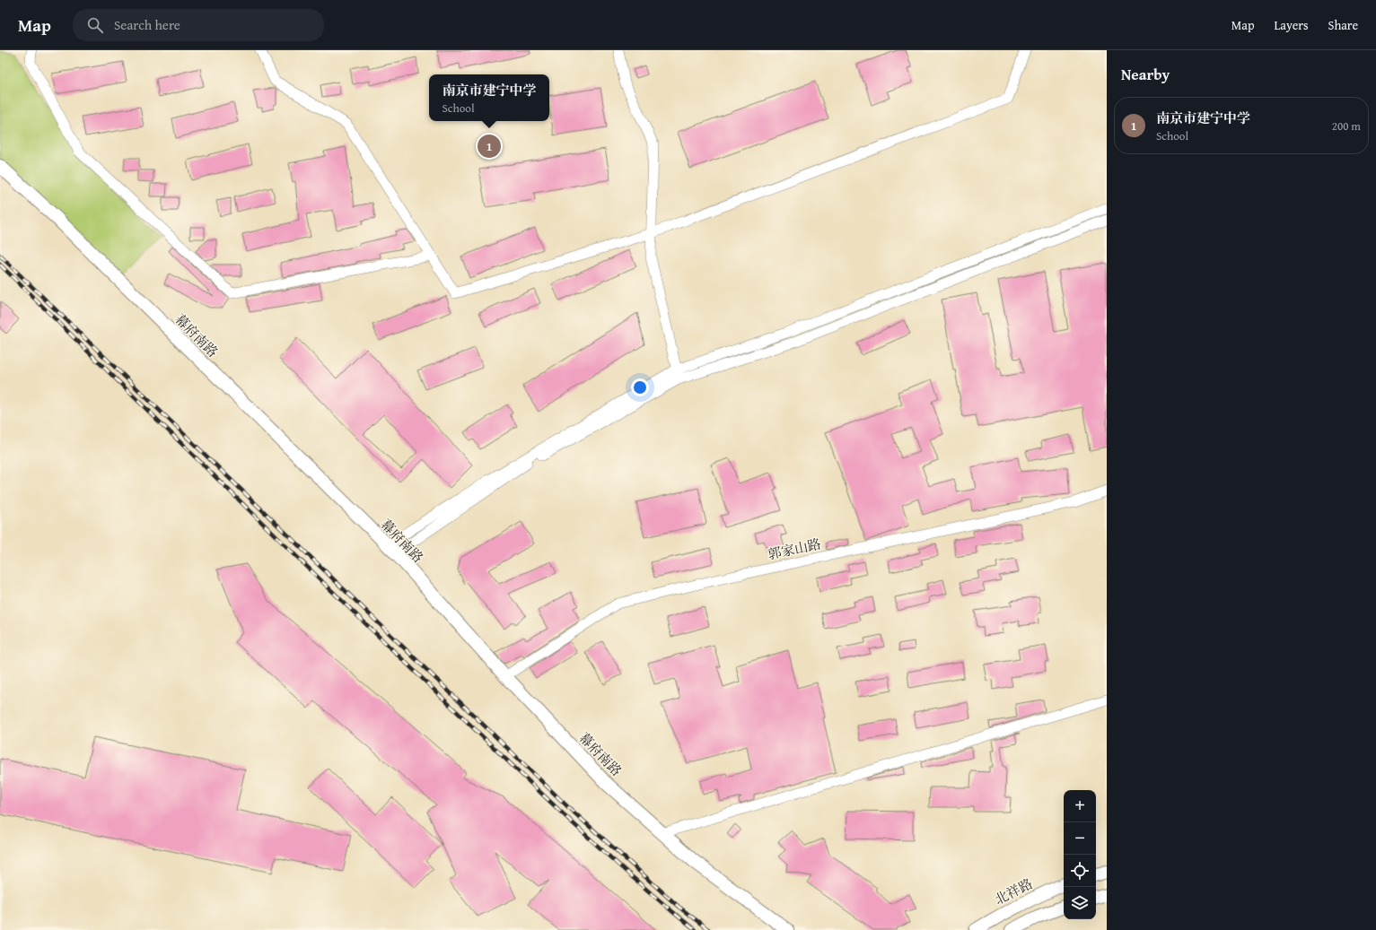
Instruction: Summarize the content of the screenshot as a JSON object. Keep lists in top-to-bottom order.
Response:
{
  "streets": {
    "street": ["幕府南路", "郭家山路", "北祥路"]
  },
  "crossings": [
    ["幕府南路", "郭家山路"]
  ],
  "page": {
    "header": "Map",
    "search": "Search here",
    "nav": ["Map", "Layers", "Share"],
    "heading": "Nearby",
    "popup": ["南京市建宁中学", "School"],
    "list": [
      {
        "mark": "1",
        "name": "南京市建宁中学",
        "note": "School",
        "value": "200 m"
      }
    ],
    "pins": "1",
    "map_buttons": ["+", "−"]
  }
}
